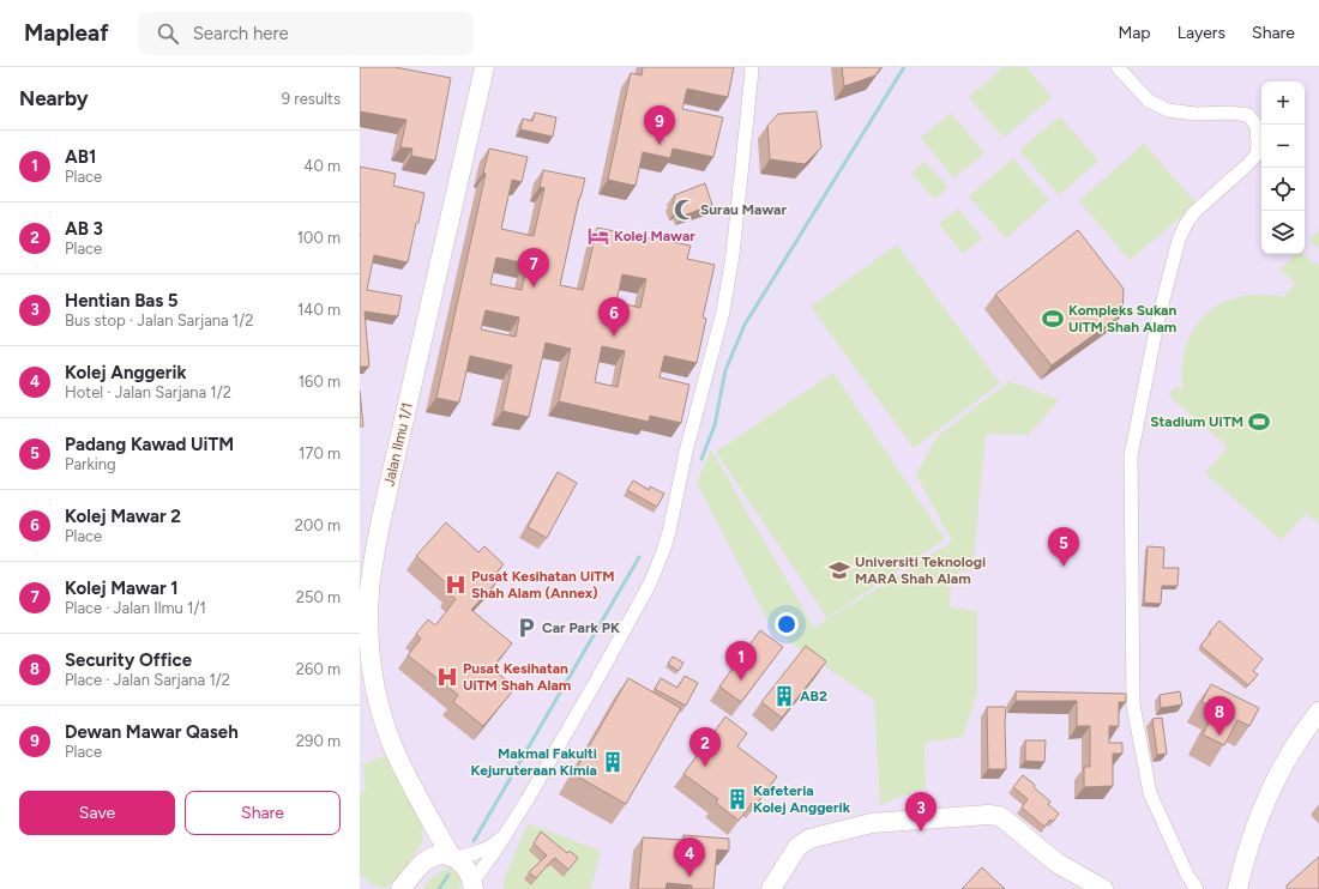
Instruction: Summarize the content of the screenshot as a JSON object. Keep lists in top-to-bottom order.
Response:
{
  "streets": {
    "street": ["Jalan Ilmu 1/1"]
  },
  "places": {
    "mosque": ["Surau Mawar"],
    "hotel": ["Kolej Mawar"],
    "sports": ["Kompleks Sukan UiTM Shah Alam", "Stadium UiTM"],
    "school or university": ["Universiti Teknologi MARA Shah Alam"],
    "hospital": ["Pusat Kesihatan UiTM Shah Alam (Annex)", "Pusat Kesihatan UiTM Shah Alam"],
    "parking": ["Car Park PK"],
    "building": ["AB2", "Makmal Fakulti Kejuruteraan Kimia", "Kafeteria Kolej Anggerik"]
  },
  "page": {
    "header": "Mapleaf",
    "search": "Search here",
    "nav": ["Map", "Layers", "Share"],
    "heading": ["Nearby", "9 results"],
    "map_buttons": ["+", "−"],
    "pins": [
      "9",
      "7",
      "6",
      "5",
      "1",
      "8",
      "2",
      "3",
      "4"
    ],
    "list": [
      {
        "mark": "1",
        "name": "AB1",
        "note": "Place",
        "value": "40 m"
      },
      {
        "mark": "2",
        "name": "AB 3",
        "note": "Place",
        "value": "100 m"
      },
      {
        "mark": "3",
        "name": "Hentian Bas 5",
        "note": "Bus stop · Jalan Sarjana 1/2",
        "value": "140 m"
      },
      {
        "mark": "4",
        "name": "Kolej Anggerik",
        "note": "Hotel · Jalan Sarjana 1/2",
        "value": "160 m"
      },
      {
        "mark": "5",
        "name": "Padang Kawad UiTM",
        "note": "Parking",
        "value": "170 m"
      },
      {
        "mark": "6",
        "name": "Kolej Mawar 2",
        "note": "Place",
        "value": "200 m"
      },
      {
        "mark": "7",
        "name": "Kolej Mawar 1",
        "note": "Place · Jalan Ilmu 1/1",
        "value": "250 m"
      },
      {
        "mark": "8",
        "name": "Security Office",
        "note": "Place · Jalan Sarjana 1/2",
        "value": "260 m"
      },
      {
        "mark": "9",
        "name": "Dewan Mawar Qaseh",
        "note": "Place",
        "value": "290 m"
      }
    ],
    "buttons": ["Save", "Share"]
  }
}
